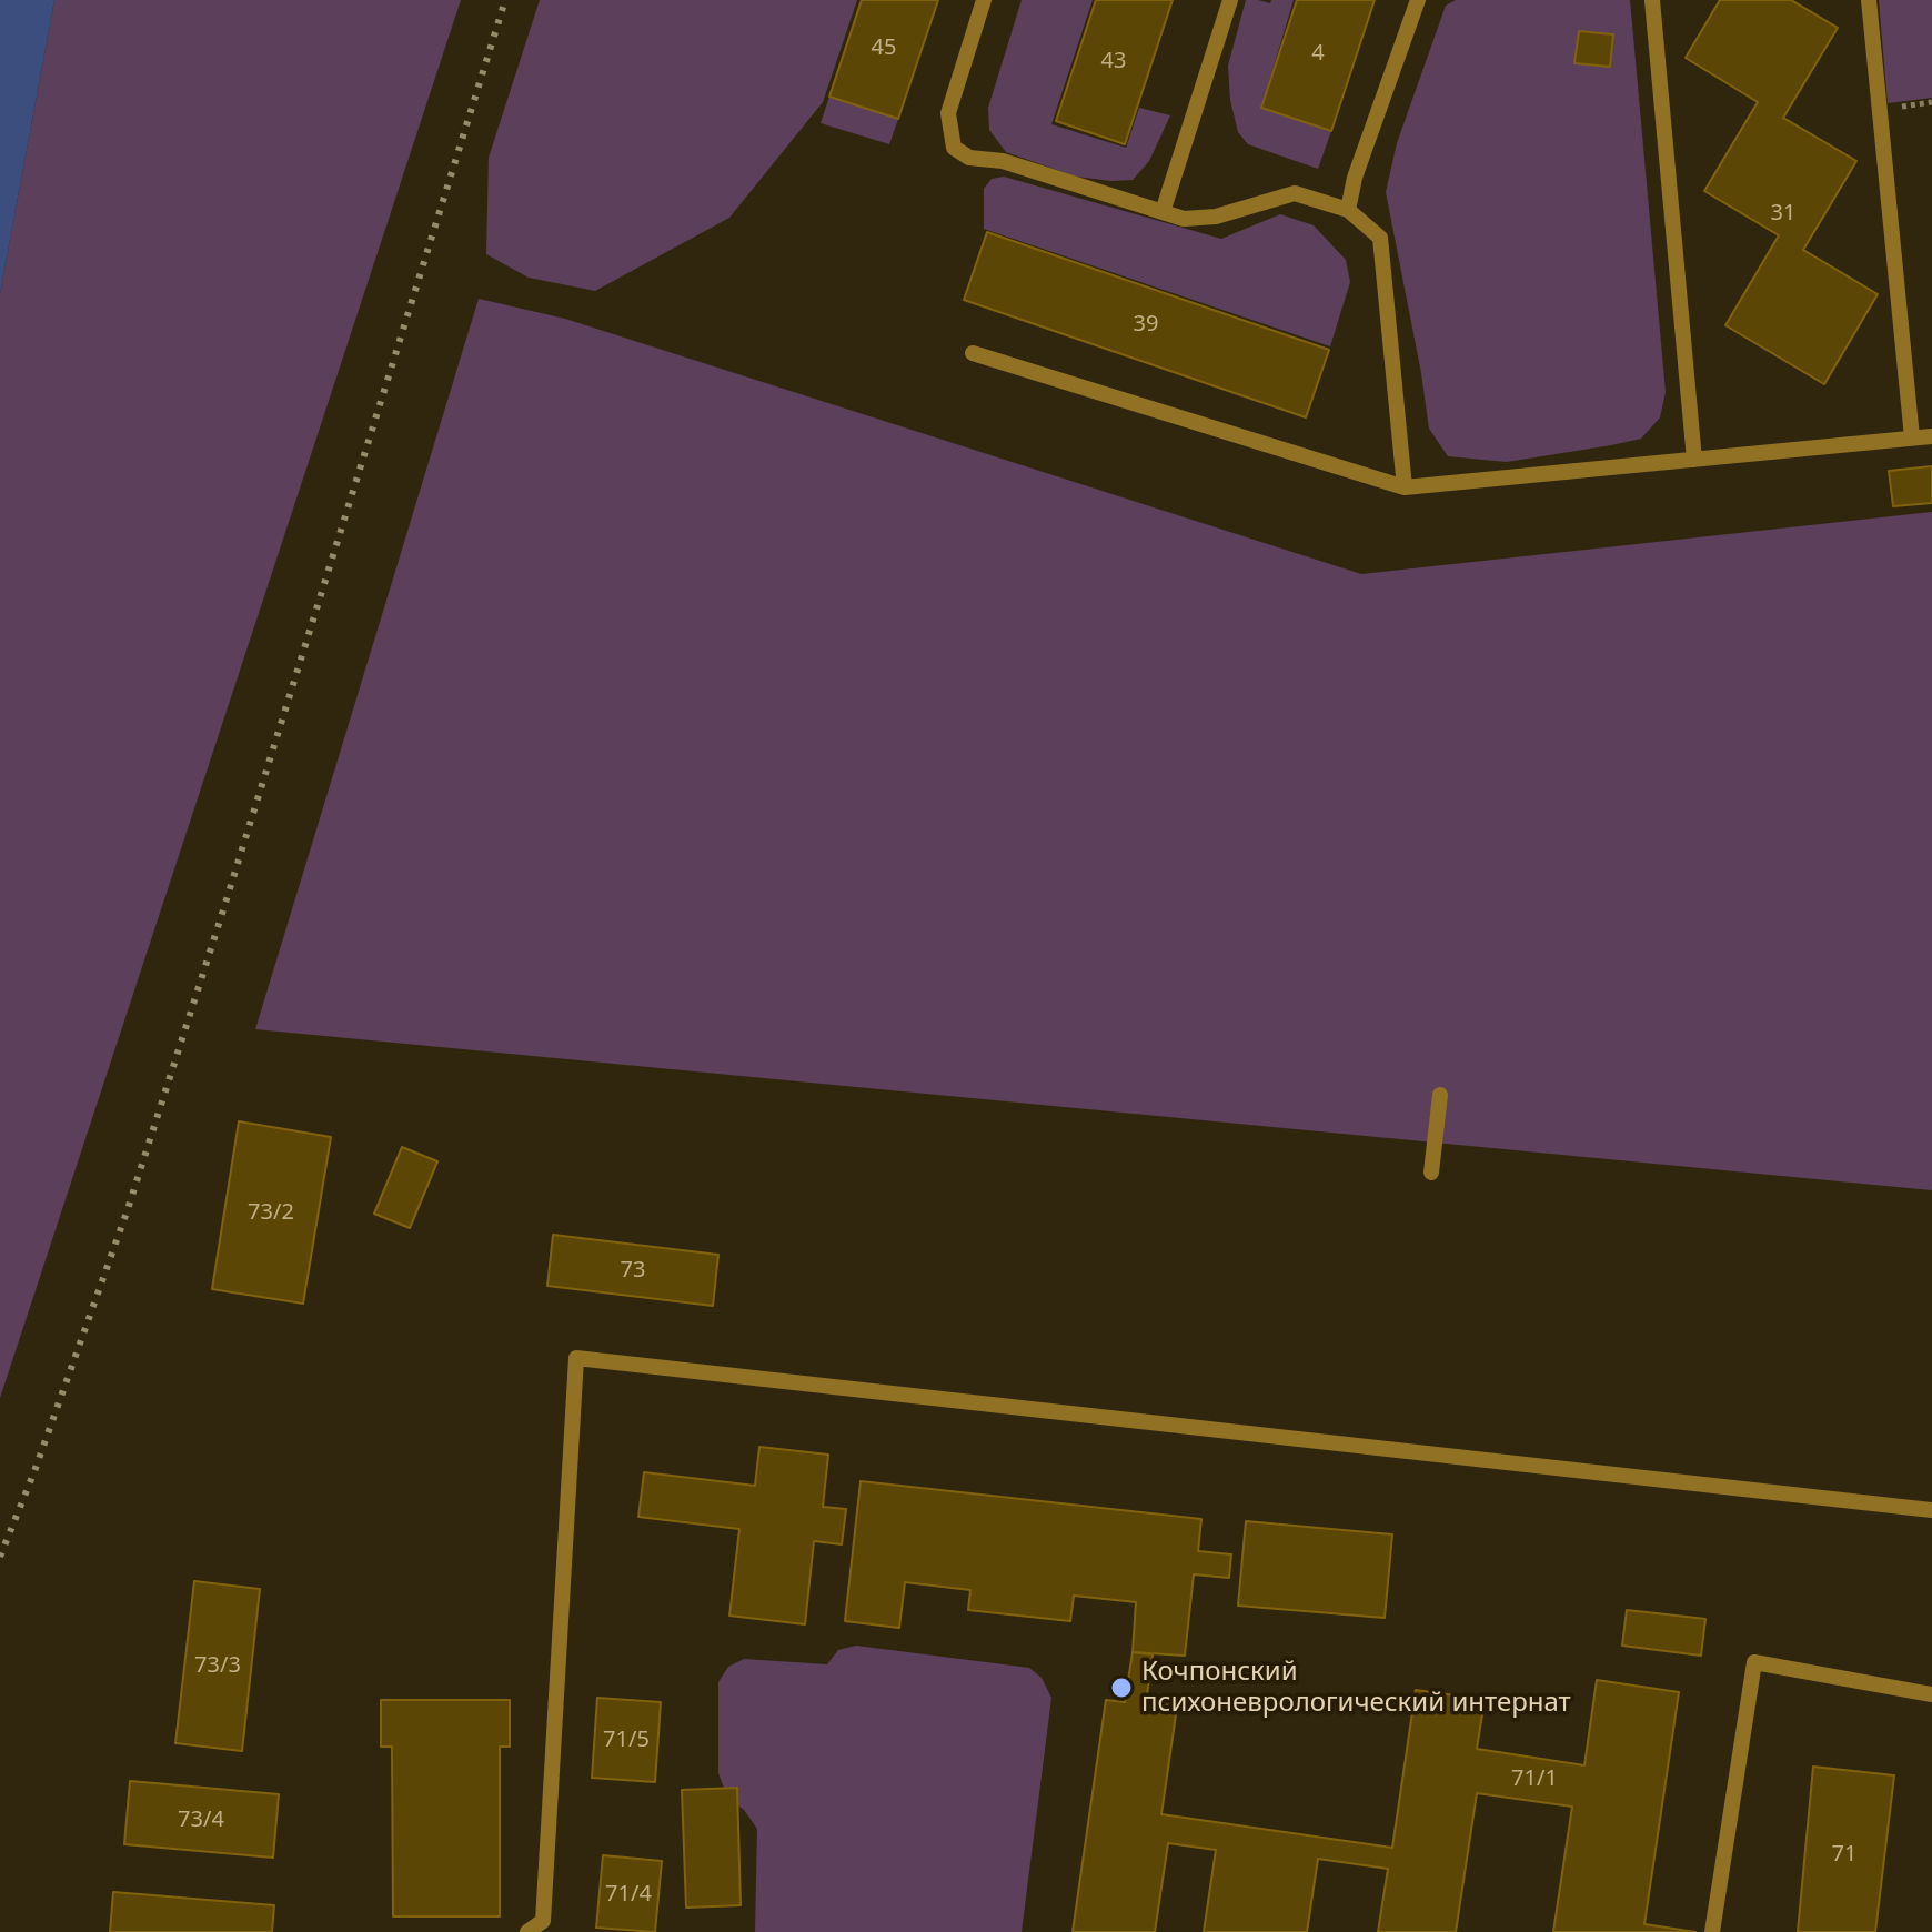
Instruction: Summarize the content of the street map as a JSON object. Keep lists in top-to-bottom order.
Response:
{
  "places": ["Кочпонский психоневрологический интернат"],
  "house_numbers": [
    "45",
    "4",
    "43",
    "31",
    "39",
    "73/2",
    "73",
    "73/3",
    "71/5",
    "71/1",
    "73/4",
    "71",
    "71/4"
  ]
}
